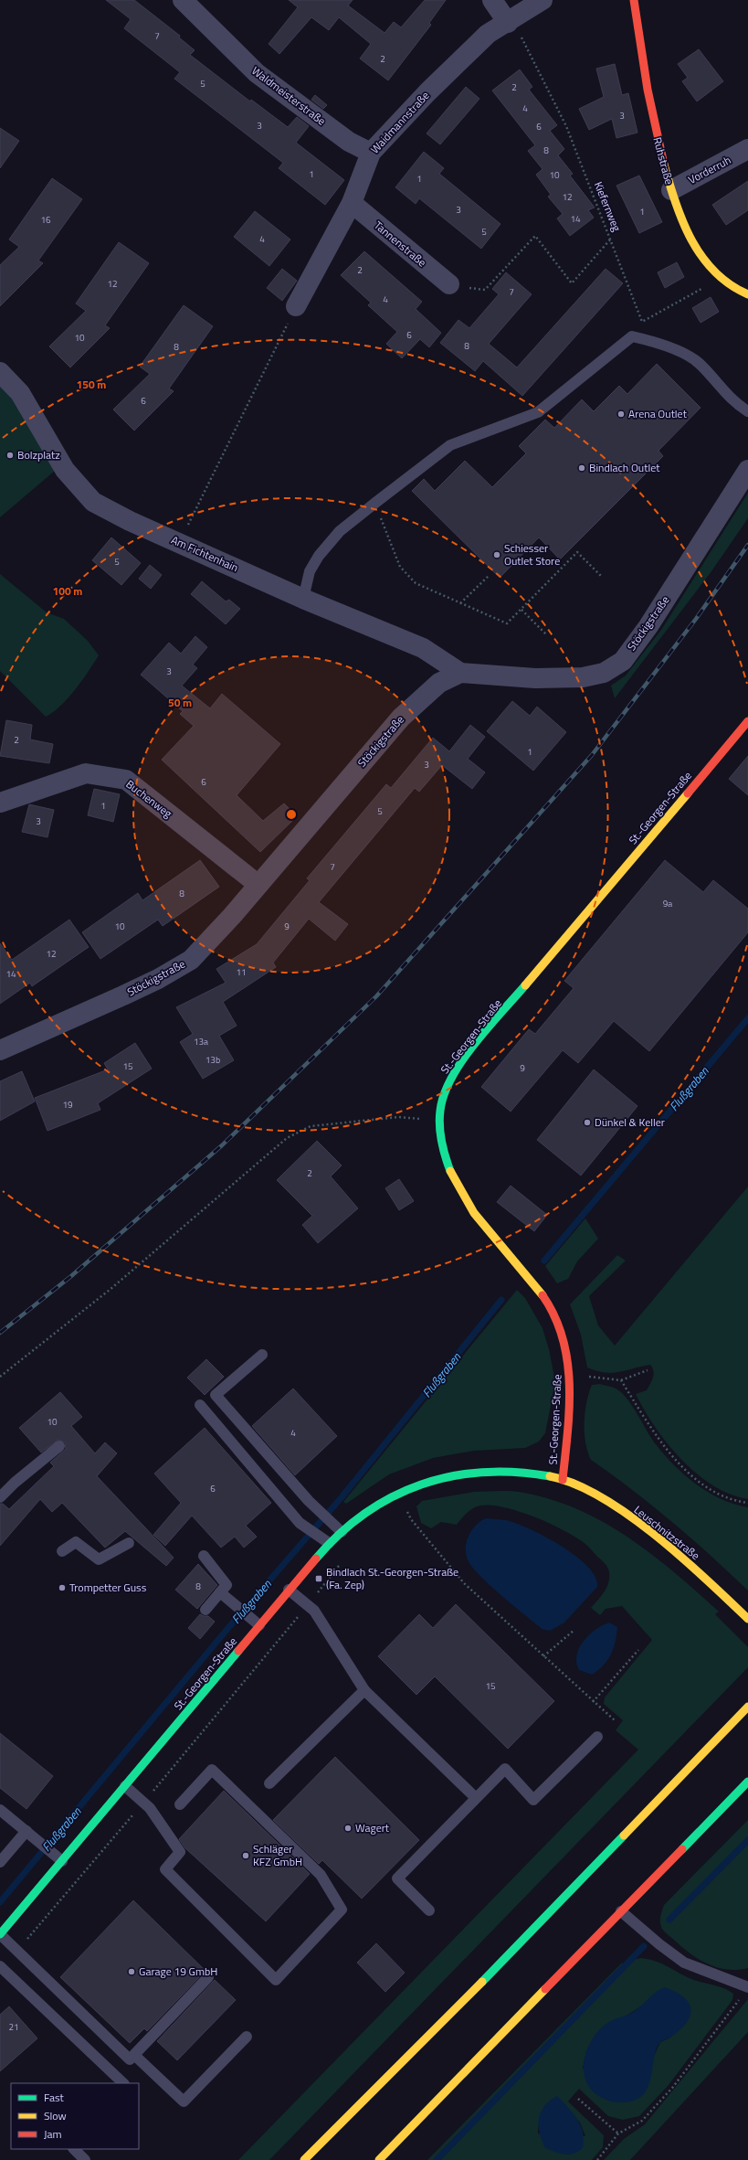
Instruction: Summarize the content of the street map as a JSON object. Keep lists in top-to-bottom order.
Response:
{
  "streets": {
    "main road": ["Ruhstraße", "St.-Georgen-Straße", "Leuschnitzstraße"],
    "street": [
      "Waldmeisterstraße",
      "Waidmannstraße",
      "Vorderruh",
      "Tannenstraße",
      "Am Fichtenhain",
      "Stöckigstraße",
      "Buchenweg"
    ],
    "path": ["Kiefernweg"]
  },
  "crossings": [
    ["Waldmeisterstraße", "Waidmannstraße"],
    ["Waidmannstraße", "Kiefernweg"],
    ["Waidmannstraße", "Tannenstraße"],
    ["Ruhstraße", "Vorderruh"],
    ["Ruhstraße", "Kiefernweg"],
    ["Am Fichtenhain", "Stöckigstraße"],
    ["Stöckigstraße", "Buchenweg"],
    ["St.-Georgen-Straße", "Leuschnitzstraße"]
  ],
  "water": ["Flußgraben"],
  "places": {
    "other": [
      "Arena Outlet",
      "Bolzplatz",
      "Bindlach Outlet",
      "Schiesser Outlet Store",
      "Dünkel & Keller",
      "Trompetter Guss",
      "Wagert",
      "Schläger KFZ GmbH",
      "Garage 19 GmbH"
    ],
    "transit": ["Bindlach St.-Georgen-Straße (Fa. Zep)"]
  },
  "house_numbers": [
    "7",
    "2",
    "5",
    "2",
    "4",
    "3",
    "3",
    "6",
    "8",
    "1",
    "10",
    "1",
    "12",
    "3",
    "1",
    "14",
    "16",
    "5",
    "4",
    "2",
    "12",
    "7",
    "4",
    "6",
    "10",
    "8",
    "8",
    "6",
    "5",
    "3",
    "2",
    "1",
    "3",
    "6",
    "1",
    "5",
    "3",
    "7",
    "8",
    "9a",
    "10",
    "9",
    "12",
    "11",
    "14",
    "13a",
    "13b",
    "15",
    "9",
    "19",
    "2",
    "10",
    "4",
    "6",
    "8",
    "15",
    "21"
  ],
  "legend": ["Fast", "Slow", "Jam"],
  "rings": ["150 m", "100 m", "50 m"]
}
